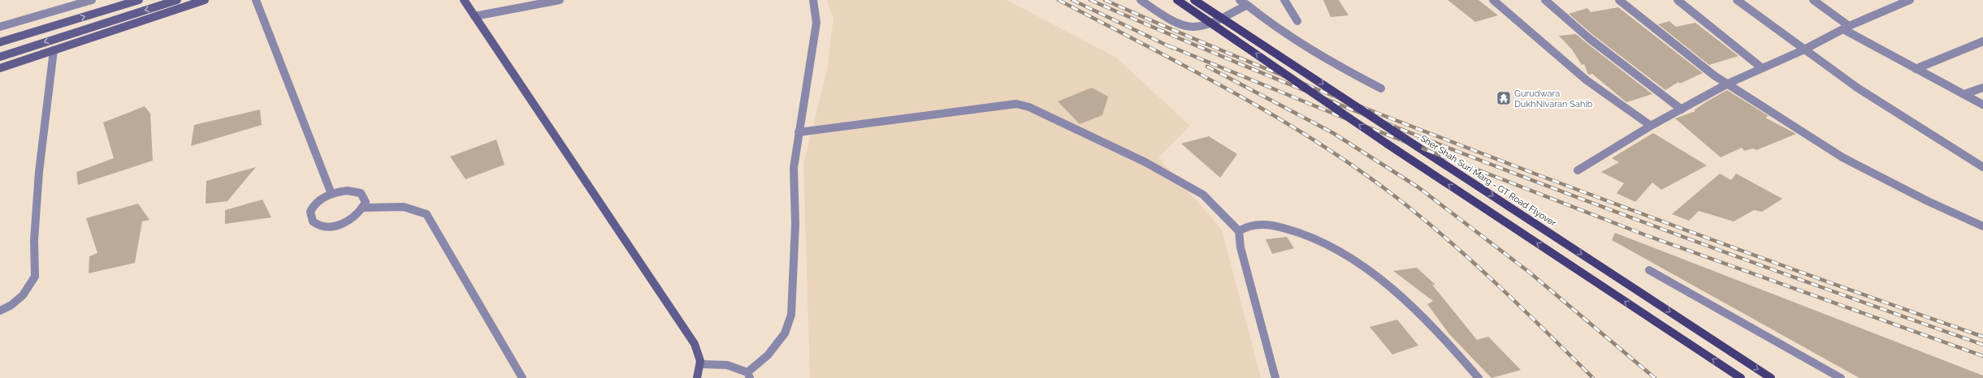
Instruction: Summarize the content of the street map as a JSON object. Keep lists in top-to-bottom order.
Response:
{
  "streets": {
    "main road": ["Sher Shah Suri Marg - GT Road Flyover"]
  },
  "places": {
    "temple": ["Gurudwara DukhNivaran Sahib"]
  }
}
